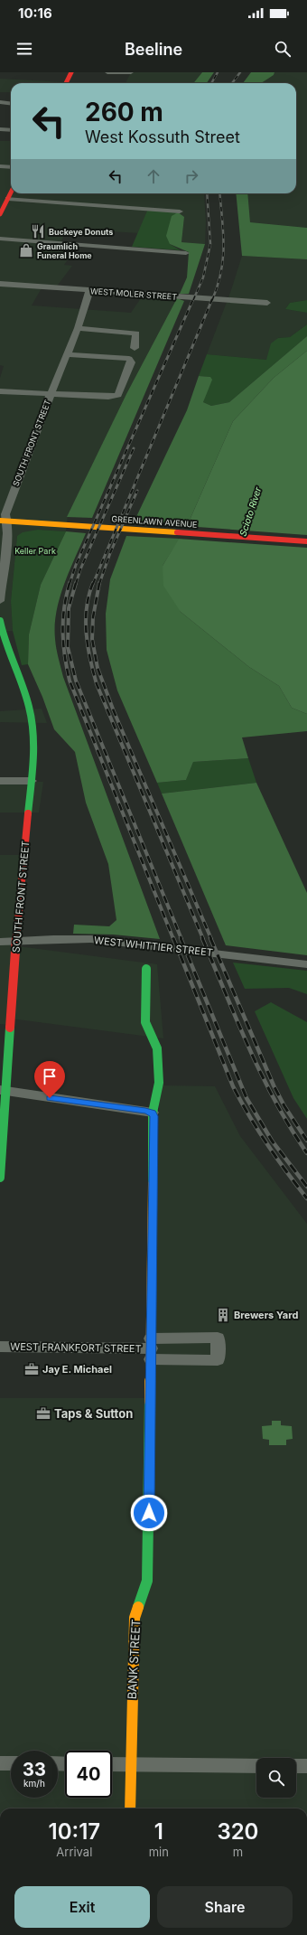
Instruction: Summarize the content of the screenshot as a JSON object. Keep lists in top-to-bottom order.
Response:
{
  "streets": {
    "street": [
      "WEST MOLER STREET",
      "SOUTH FRONT STREET",
      "GREENLAWN AVENUE",
      "WEST WHITTIER STREET",
      "WEST FRANKFORT STREET",
      "BANK STREET"
    ]
  },
  "crossings": [
    ["WEST MOLER STREET", "SOUTH FRONT STREET"],
    ["SOUTH FRONT STREET", "GREENLAWN AVENUE"],
    ["SOUTH FRONT STREET", "WEST WHITTIER STREET"],
    ["WEST FRANKFORT STREET", "BANK STREET"]
  ],
  "water": ["Scioto River"],
  "parks": ["Keller Park"],
  "places": {
    "restaurant": ["Buckeye Donuts"],
    "shop": ["Graumlich Funeral Home"],
    "building": ["Brewers Yard"],
    "office": ["Jay E. Michael", "Taps & Sutton"]
  },
  "page": {
    "status": "10:16",
    "header": "Beeline",
    "turn": ["260 m", "West Kossuth Street"],
    "speed": "33 km/h",
    "limit": "40",
    "eta": [
      "10:17",
      "Arrival",
      "1",
      "min",
      "320",
      "m"
    ],
    "buttons": ["Exit", "Share"]
  }
}
